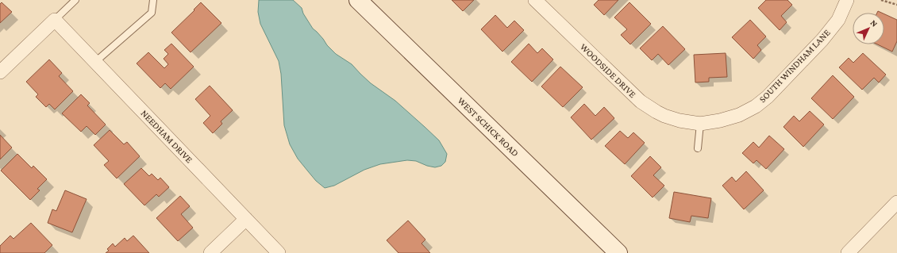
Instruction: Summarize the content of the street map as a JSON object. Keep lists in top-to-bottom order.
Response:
{
  "streets": {
    "street": [
      "SOUTH WINDHAM LANE",
      "WOODSIDE DRIVE",
      "WEST SCHICK ROAD",
      "NEEDHAM DRIVE"
    ]
  },
  "crossings": [
    ["SOUTH WINDHAM LANE", "WOODSIDE DRIVE"]
  ],
  "north": "top right"
}
